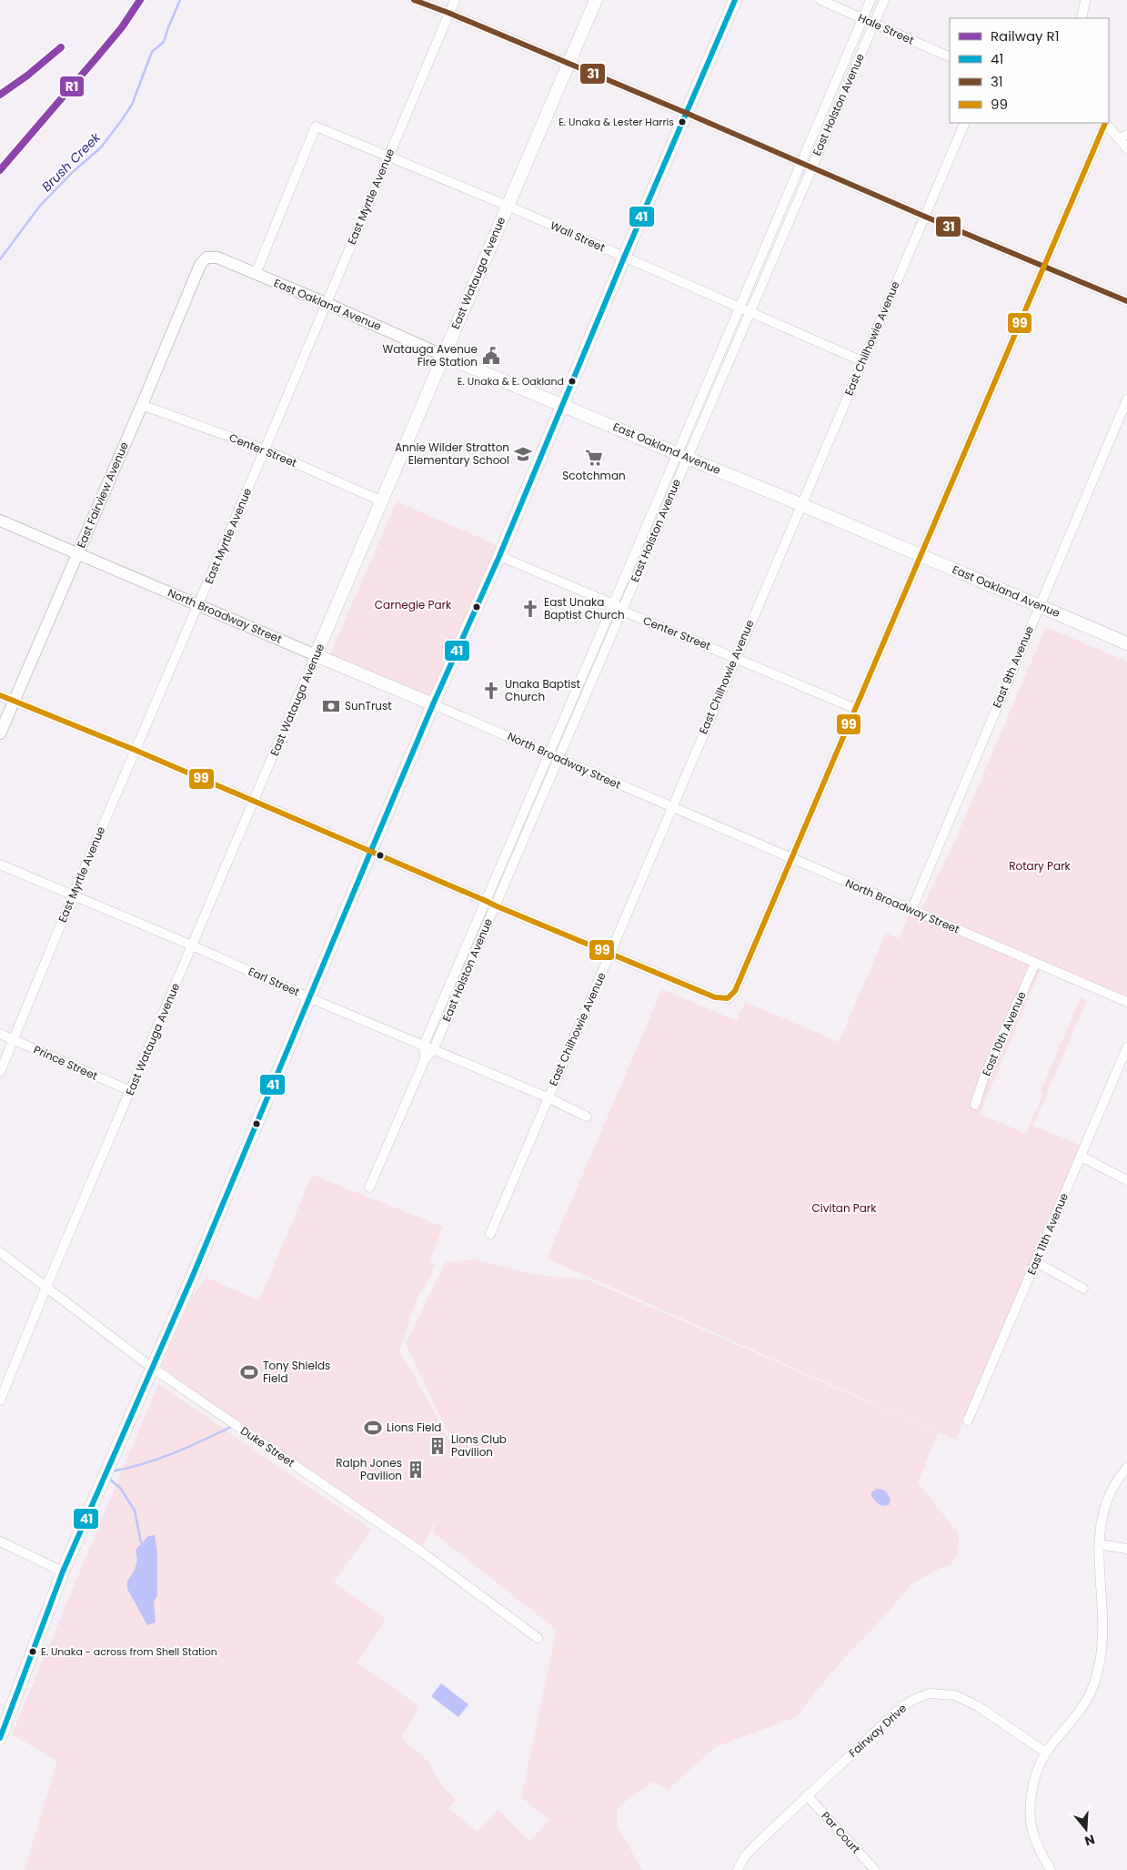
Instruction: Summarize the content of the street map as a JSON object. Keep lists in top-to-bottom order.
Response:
{
  "streets": {
    "main road": ["East Watauga Avenue", "East Oakland Avenue", "North Broadway Street"],
    "street": [
      "Hale Street",
      "East Holston Avenue",
      "East Myrtle Avenue",
      "Wall Street",
      "East Chilhowie Avenue",
      "Center Street",
      "East Fairview Avenue",
      "East 9th Avenue",
      "Earl Street",
      "East 10th Avenue",
      "Prince Street",
      "East 11th Avenue",
      "Duke Street",
      "Fairway Drive",
      "Par Court"
    ]
  },
  "crossings": [
    ["Hale Street", "East Holston Avenue"],
    ["East Holston Avenue", "Wall Street"],
    ["East Holston Avenue", "East Oakland Avenue"],
    ["East Holston Avenue", "Center Street"],
    ["East Holston Avenue", "North Broadway Street"],
    ["East Holston Avenue", "Earl Street"],
    ["East Myrtle Avenue", "Wall Street"],
    ["East Myrtle Avenue", "East Oakland Avenue"],
    ["East Myrtle Avenue", "Center Street"],
    ["East Myrtle Avenue", "North Broadway Street"],
    ["East Myrtle Avenue", "Earl Street"],
    ["East Myrtle Avenue", "Prince Street"],
    ["Wall Street", "East Watauga Avenue"],
    ["Wall Street", "East Oakland Avenue"],
    ["Wall Street", "East Chilhowie Avenue"],
    ["East Watauga Avenue", "East Oakland Avenue"],
    ["East Watauga Avenue", "Center Street"],
    ["East Watauga Avenue", "North Broadway Street"],
    ["East Watauga Avenue", "Earl Street"],
    ["East Watauga Avenue", "Prince Street"],
    ["East Watauga Avenue", "Duke Street"],
    ["East Oakland Avenue", "East Chilhowie Avenue"],
    ["East Oakland Avenue", "East Fairview Avenue"],
    ["East Oakland Avenue", "East 9th Avenue"],
    ["East Chilhowie Avenue", "Center Street"],
    ["East Chilhowie Avenue", "North Broadway Street"],
    ["East Chilhowie Avenue", "Earl Street"],
    ["Center Street", "East Fairview Avenue"],
    ["East Fairview Avenue", "North Broadway Street"],
    ["North Broadway Street", "East 9th Avenue"],
    ["North Broadway Street", "East 10th Avenue"],
    ["Fairway Drive", "Par Court"]
  ],
  "water": ["Brush Creek"],
  "parks": ["Carnegie Park", "Rotary Park", "Civitan Park"],
  "places": {
    "other": ["E. Unaka & Lester Harris", "E. Unaka & E. Oakland", "E. Unaka - across from Shell Station"],
    "public building": ["Watauga Avenue Fire Station"],
    "school or university": ["Annie Wilder Stratton Elementary School"],
    "supermarket": ["Scotchman"],
    "church": ["East Unaka Baptist Church", "Unaka Baptist Church"],
    "bank": ["SunTrust"],
    "sports": ["Tony Shields Field", "Lions Field"],
    "building": ["Lions Club Pavilion", "Ralph Jones Pavilion"]
  },
  "lines": [
    "rail line R1",
    "transit line 41",
    "transit line 31",
    "transit line 99"
  ],
  "legend": [
    "Railway R1",
    "41",
    "31",
    "99"
  ],
  "north": "bottom"
}
